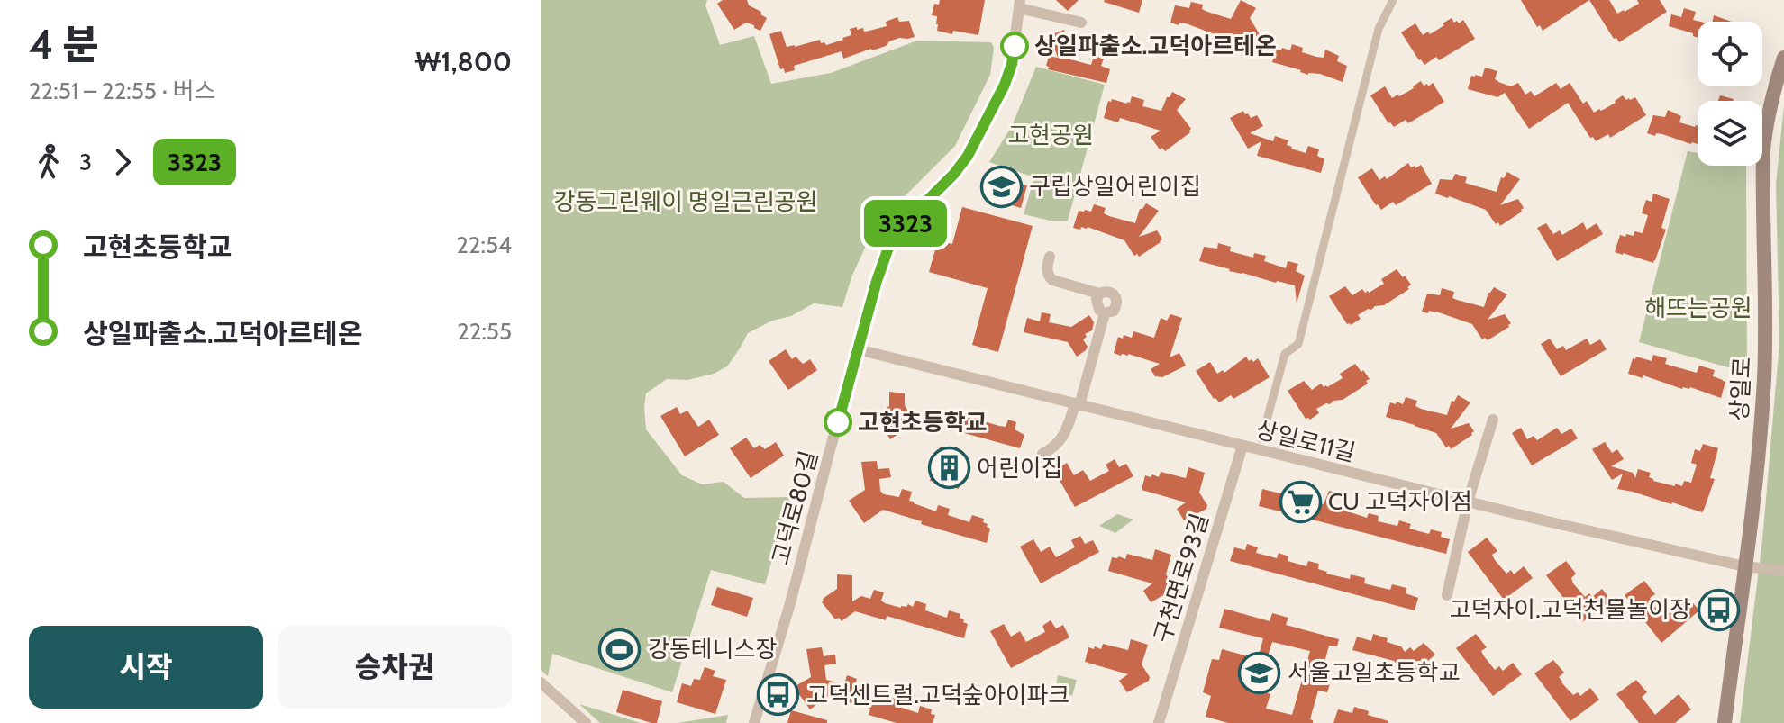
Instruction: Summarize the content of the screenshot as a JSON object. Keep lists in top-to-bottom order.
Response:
{
  "streets": {
    "main road": ["상일로"],
    "street": ["상일로11길", "고덕로80길", "구천면로93길"]
  },
  "crossings": [
    ["상일로", "상일로11길"],
    ["상일로11길", "고덕로80길"],
    ["상일로11길", "구천면로93길"]
  ],
  "parks": ["고현공원", "강동그린웨이 명일근린공원", "해뜨는공원"],
  "places": {
    "other": ["상일파출소.고덕아르테온", "고현초등학교"],
    "school or university": ["구립상일어린이집", "서울고일초등학교"],
    "building": ["어린이집"],
    "supermarket": ["CU 고덕자이점"],
    "bus stop": ["고덕자이.고덕천물놀이장", "고덕센트럴.고덕숲아이파크"],
    "sports": ["강동테니스장"]
  },
  "lines": ["bus line 3323"],
  "page": {
    "heading": ["4 분", "22:51 – 22:55 · 버스", "₩1,800"],
    "on_map": "3323",
    "legs": ["3", "3323"],
    "list": [
      {
        "name": "고현초등학교",
        "value": "22:54"
      },
      {
        "name": "상일파출소.고덕아르테온",
        "value": "22:55"
      }
    ],
    "buttons": ["시작", "승차권"]
  }
}
